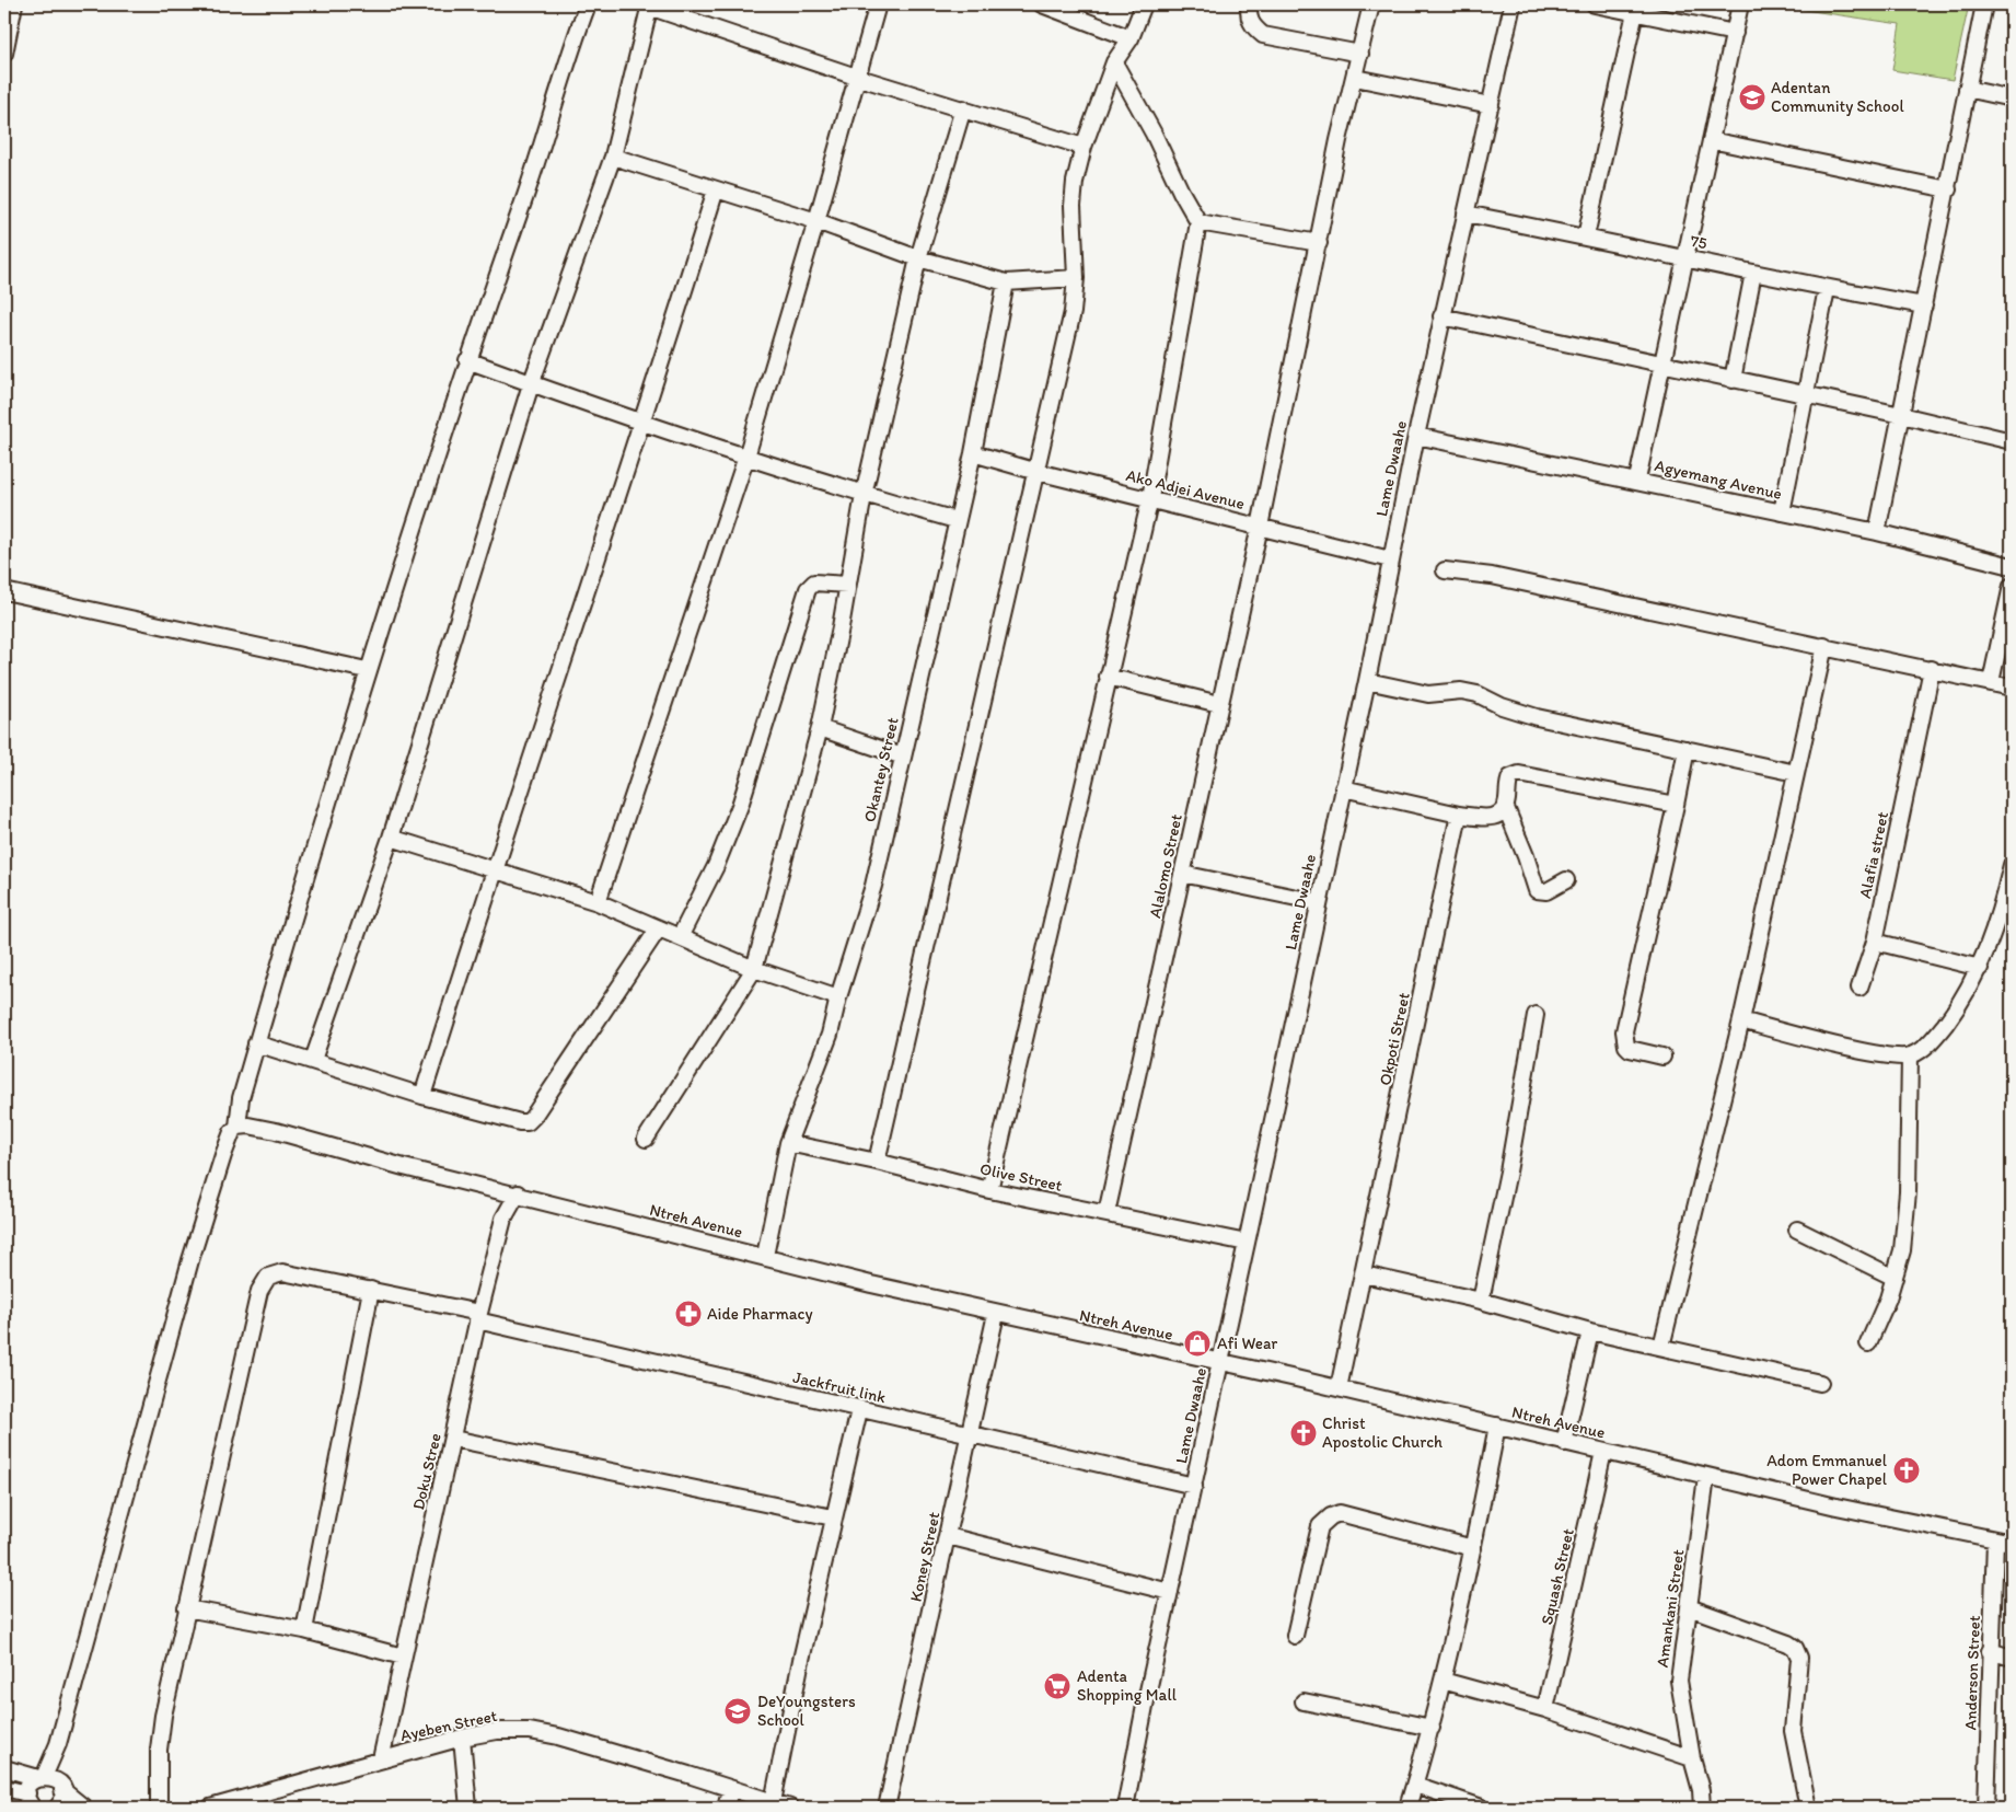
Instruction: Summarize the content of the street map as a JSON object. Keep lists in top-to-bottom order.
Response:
{
  "streets": {
    "street": [
      "75",
      "Lame Dwaahe",
      "Agyemang Avenue",
      "Ako Adjei Avenue",
      "Okantey Street",
      "Alafia street",
      "Alalomo Street",
      "Okpoti Street",
      "Olive Street",
      "Ntreh Avenue",
      "Jackfruit link",
      "Doku Stree",
      "Koney Street",
      "Squash Street",
      "Amankani Street",
      "Anderson Street",
      "Ayeben Street"
    ]
  },
  "crossings": [
    ["75", "Lame Dwaahe"],
    ["Lame Dwaahe", "Agyemang Avenue"],
    ["Lame Dwaahe", "Ako Adjei Avenue"],
    ["Lame Dwaahe", "Olive Street"],
    ["Lame Dwaahe", "Ntreh Avenue"],
    ["Lame Dwaahe", "Jackfruit link"],
    ["Ako Adjei Avenue", "Okantey Street"],
    ["Ako Adjei Avenue", "Alalomo Street"],
    ["Okantey Street", "Olive Street"],
    ["Okantey Street", "Ntreh Avenue"],
    ["Alalomo Street", "Olive Street"],
    ["Okpoti Street", "Ntreh Avenue"],
    ["Ntreh Avenue", "Doku Stree"],
    ["Ntreh Avenue", "Koney Street"],
    ["Ntreh Avenue", "Squash Street"],
    ["Ntreh Avenue", "Amankani Street"],
    ["Ntreh Avenue", "Anderson Street"],
    ["Jackfruit link", "Doku Stree"],
    ["Jackfruit link", "Koney Street"],
    ["Doku Stree", "Ayeben Street"]
  ],
  "places": {
    "school or university": ["Adentan Community School", "DeYoungsters School"],
    "pharmacy": ["Aide Pharmacy"],
    "shop": ["Afi Wear"],
    "church": ["Christ Apostolic Church", "Adom Emmanuel Power Chapel"],
    "supermarket": ["Adenta Shopping Mall"]
  }
}
